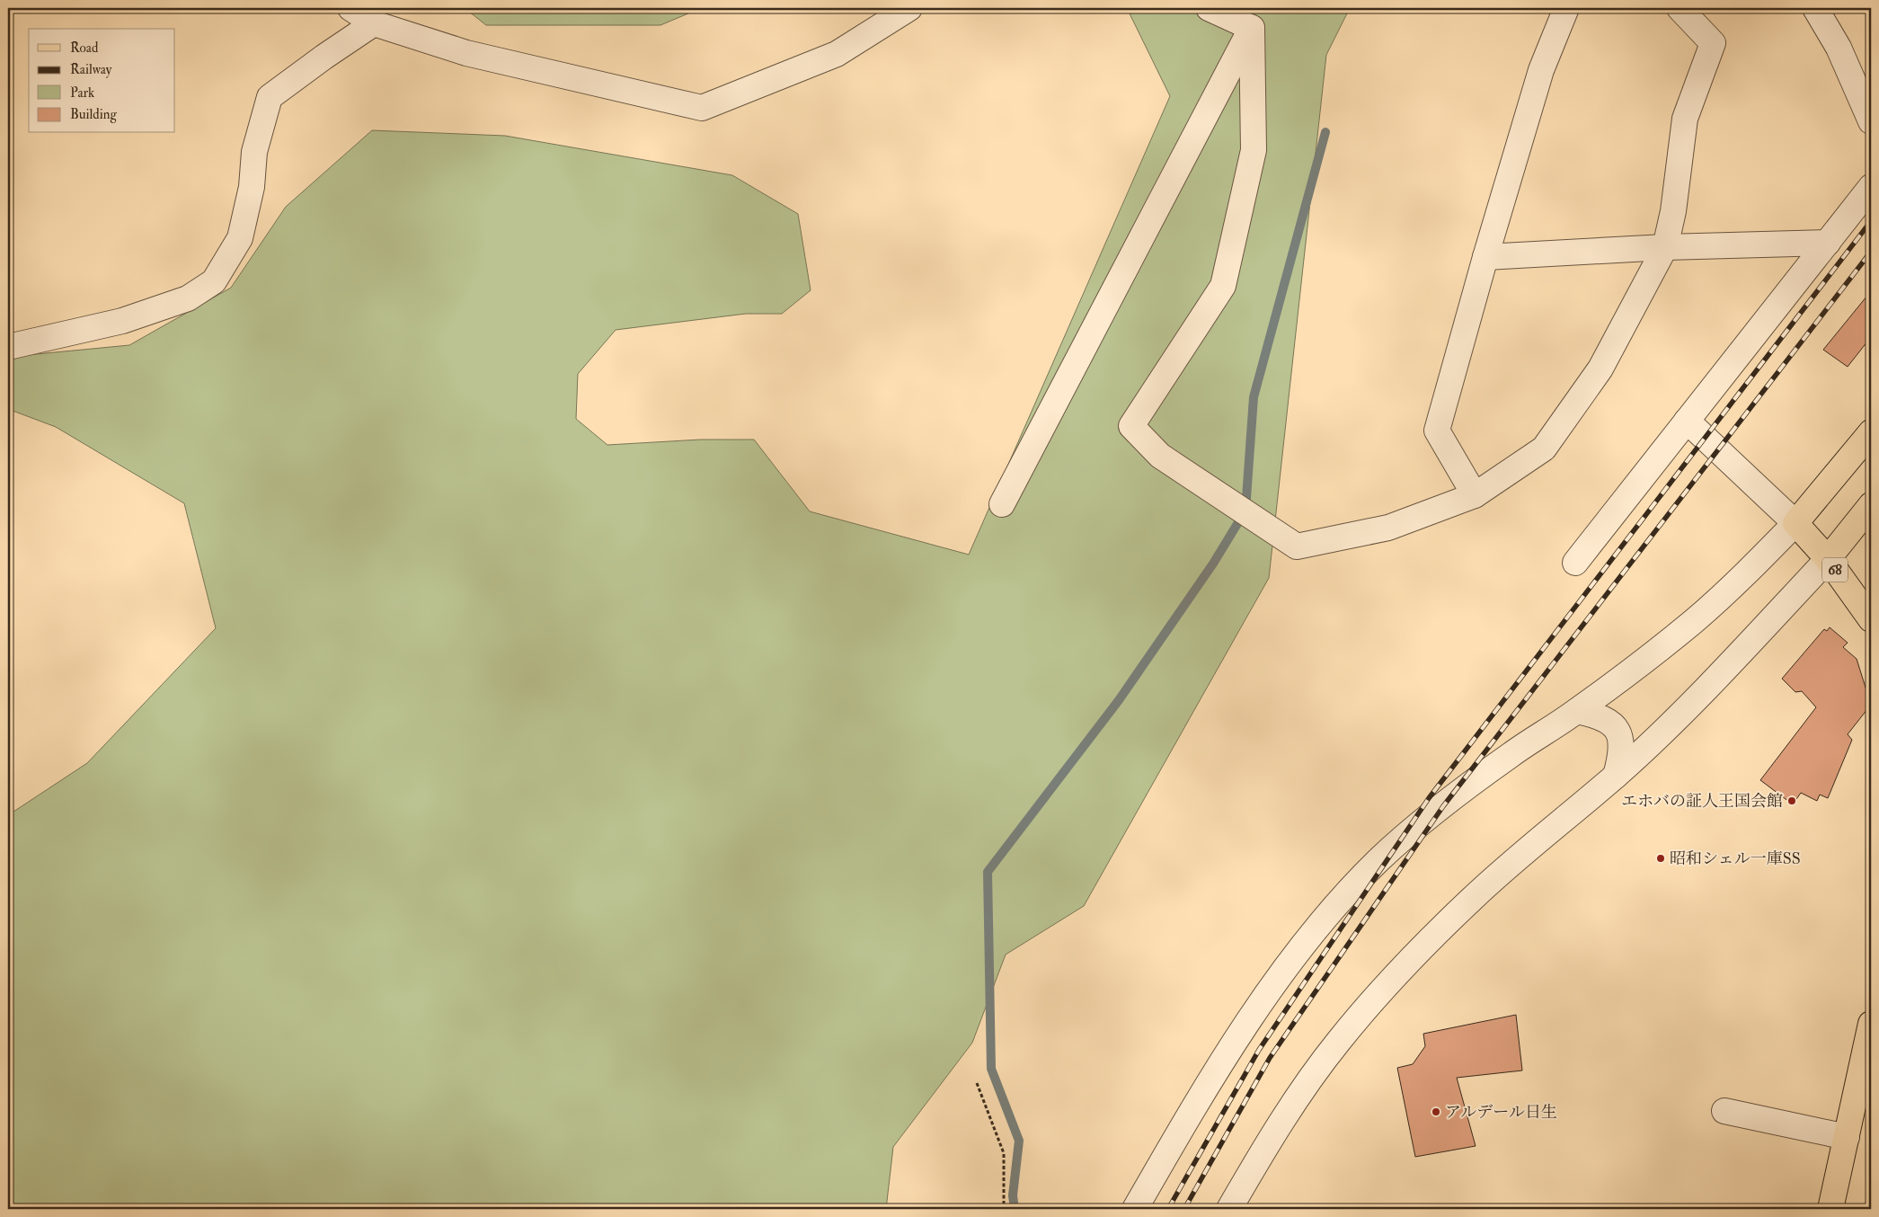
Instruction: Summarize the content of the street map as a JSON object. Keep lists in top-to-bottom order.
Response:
{
  "streets": {
    "main road": ["68"]
  },
  "places": ["エホバの証人王国会館", "昭和シェル一庫SS", "アルデール日生"],
  "legend": [
    "Road",
    "Railway",
    "Park",
    "Building"
  ]
}
